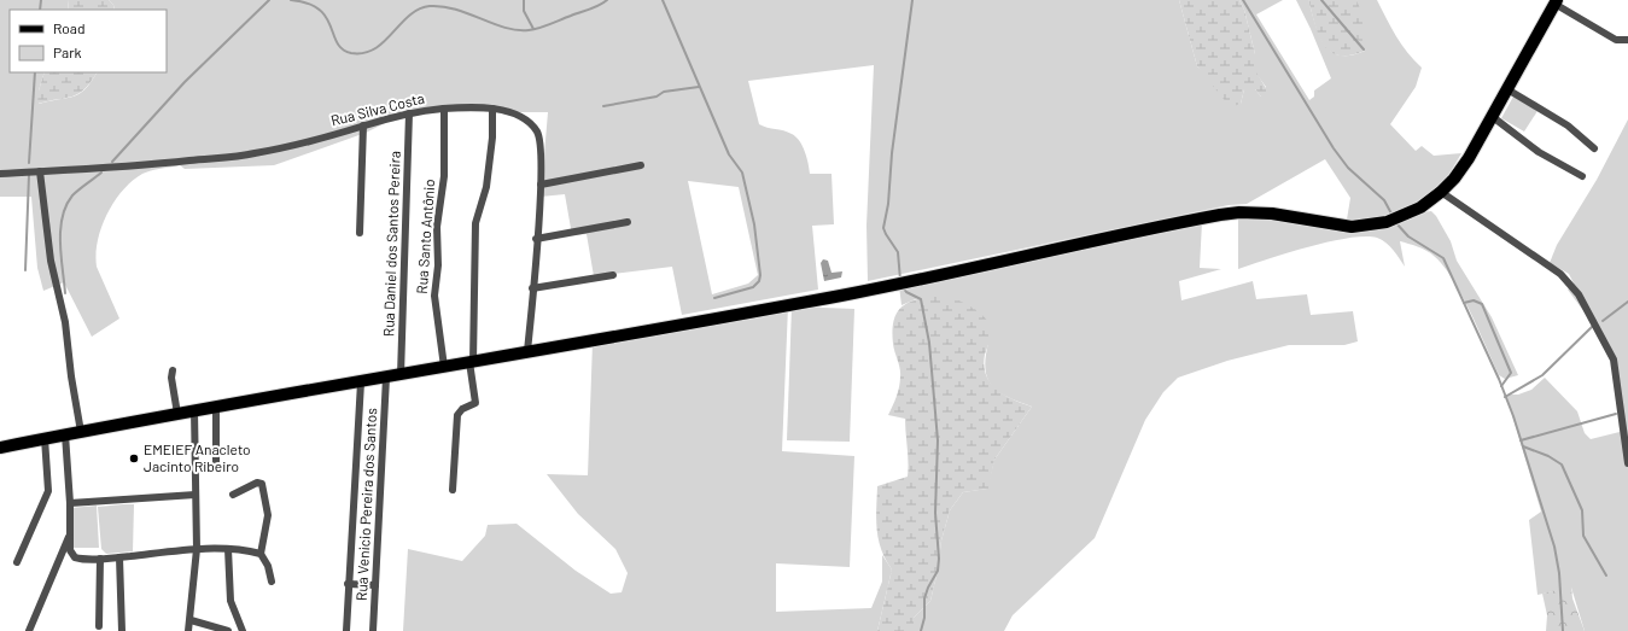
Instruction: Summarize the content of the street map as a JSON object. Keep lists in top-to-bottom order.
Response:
{
  "streets": {
    "street": [
      "Rua Silva Costa",
      "Rua Santo Antônio",
      "Rua Daniel dos Santos Pereira",
      "Rua Venicio Pereira dos Santos"
    ]
  },
  "crossings": [
    ["Rua Silva Costa", "Rua Santo Antônio"],
    ["Rua Silva Costa", "Rua Daniel dos Santos Pereira"]
  ],
  "places": ["EMEIEF Anacleto Jacinto Ribeiro"],
  "legend": ["Road", "Park"]
}
